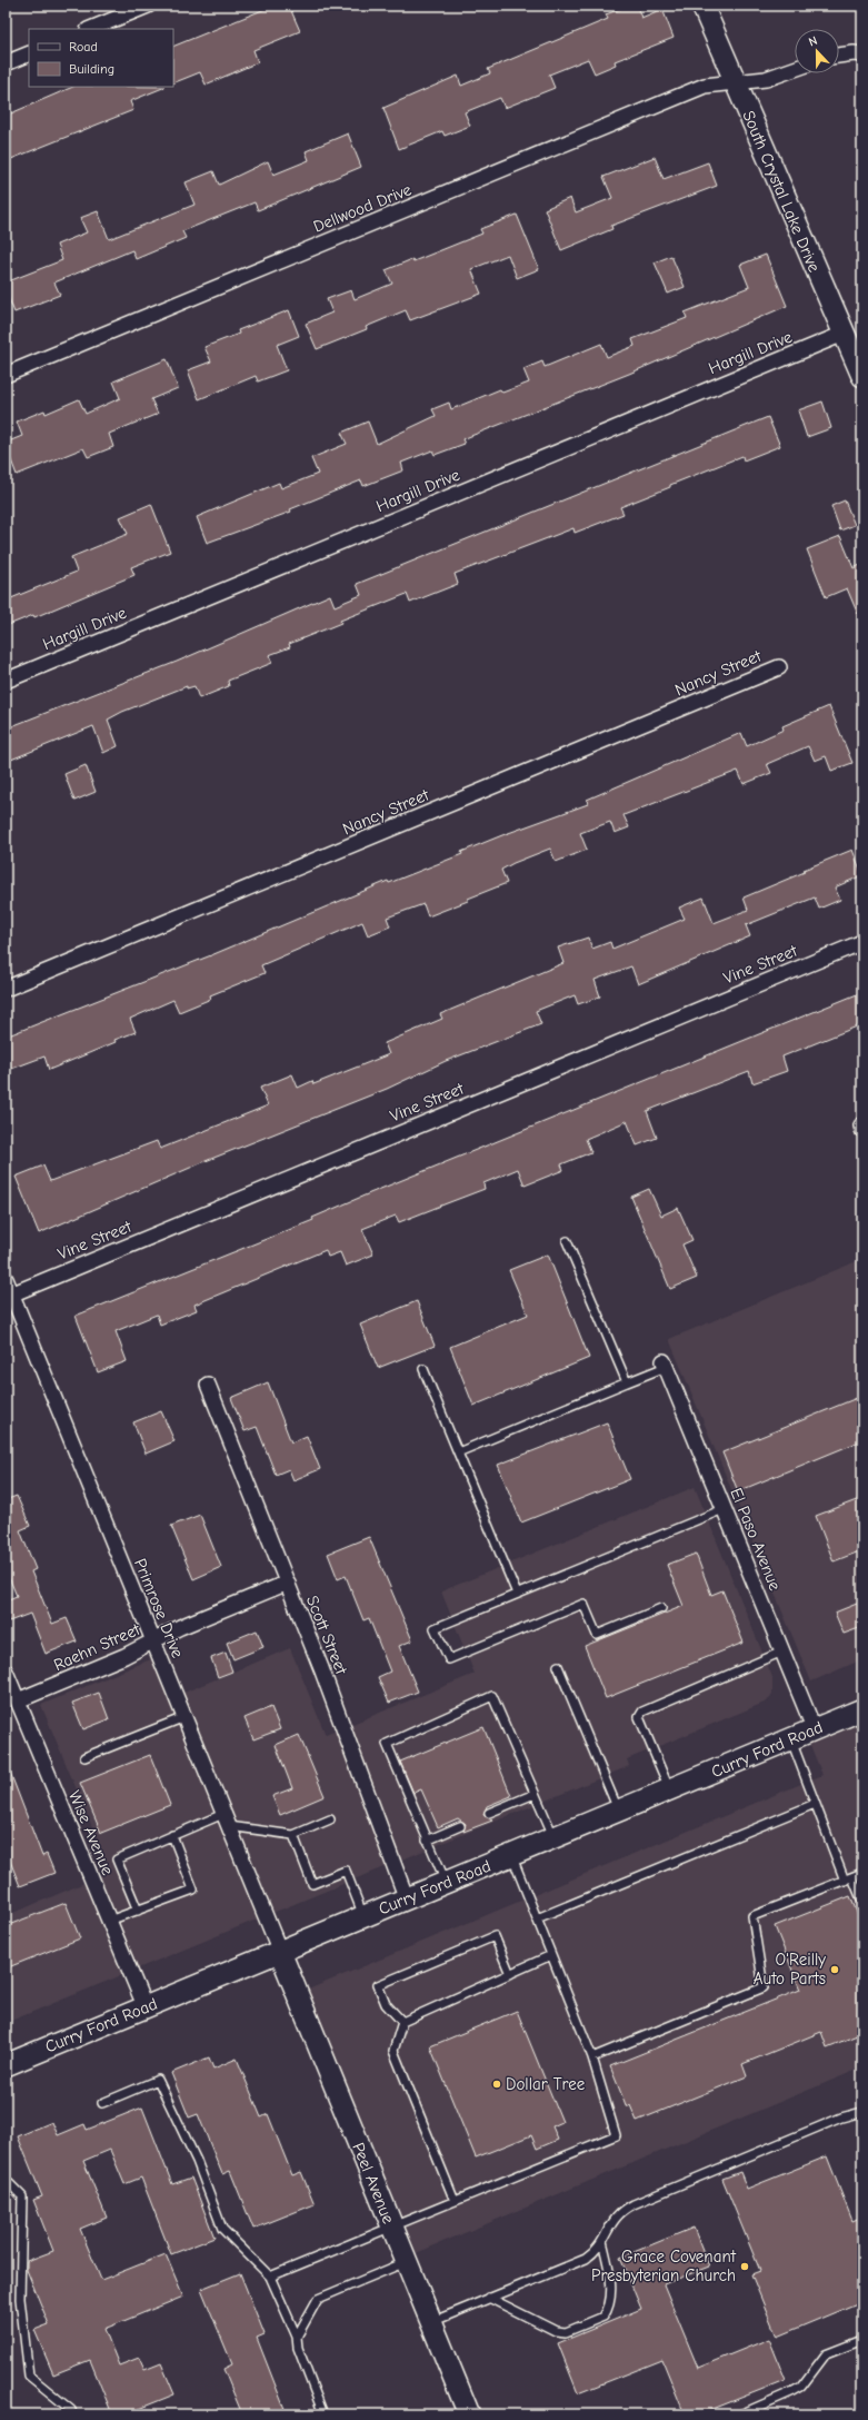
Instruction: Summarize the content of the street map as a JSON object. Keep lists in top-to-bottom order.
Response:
{
  "streets": {
    "street": [
      "South Crystal Lake Drive",
      "Dellwood Drive",
      "Hargill Drive",
      "Nancy Street",
      "Vine Street",
      "El Paso Avenue",
      "Primrose Drive",
      "Scott Street",
      "Raehn Street",
      "Curry Ford Road",
      "Wise Avenue",
      "Peel Avenue"
    ]
  },
  "crossings": [
    ["South Crystal Lake Drive", "Dellwood Drive"],
    ["South Crystal Lake Drive", "Hargill Drive"],
    ["Vine Street", "Primrose Drive"],
    ["El Paso Avenue", "Curry Ford Road"],
    ["Primrose Drive", "Raehn Street"],
    ["Primrose Drive", "Curry Ford Road"],
    ["Primrose Drive", "Peel Avenue"],
    ["Scott Street", "Raehn Street"],
    ["Scott Street", "Curry Ford Road"],
    ["Raehn Street", "Wise Avenue"],
    ["Curry Ford Road", "Wise Avenue"],
    ["Curry Ford Road", "Peel Avenue"]
  ],
  "places": ["O'Reilly Auto Parts", "Dollar Tree", "Grace Covenant Presbyterian Church"],
  "legend": ["Road", "Building"],
  "north": "top"
}
